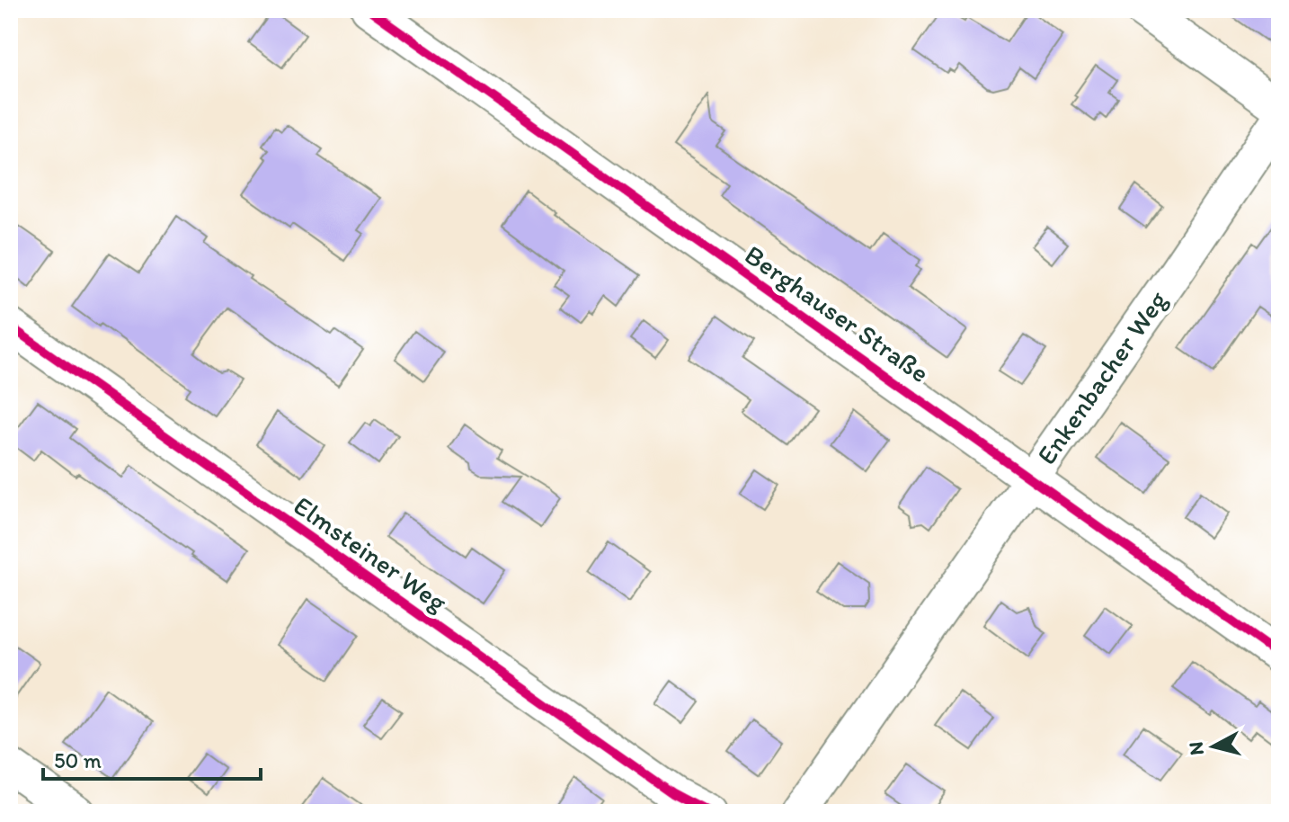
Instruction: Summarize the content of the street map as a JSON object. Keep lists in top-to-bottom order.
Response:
{
  "streets": {
    "street": ["Berghauser Straße", "Enkenbacher Weg", "Elmsteiner Weg"]
  },
  "crossings": [
    ["Berghauser Straße", "Enkenbacher Weg"]
  ],
  "scale_bar": "50 m",
  "north": "left"
}
